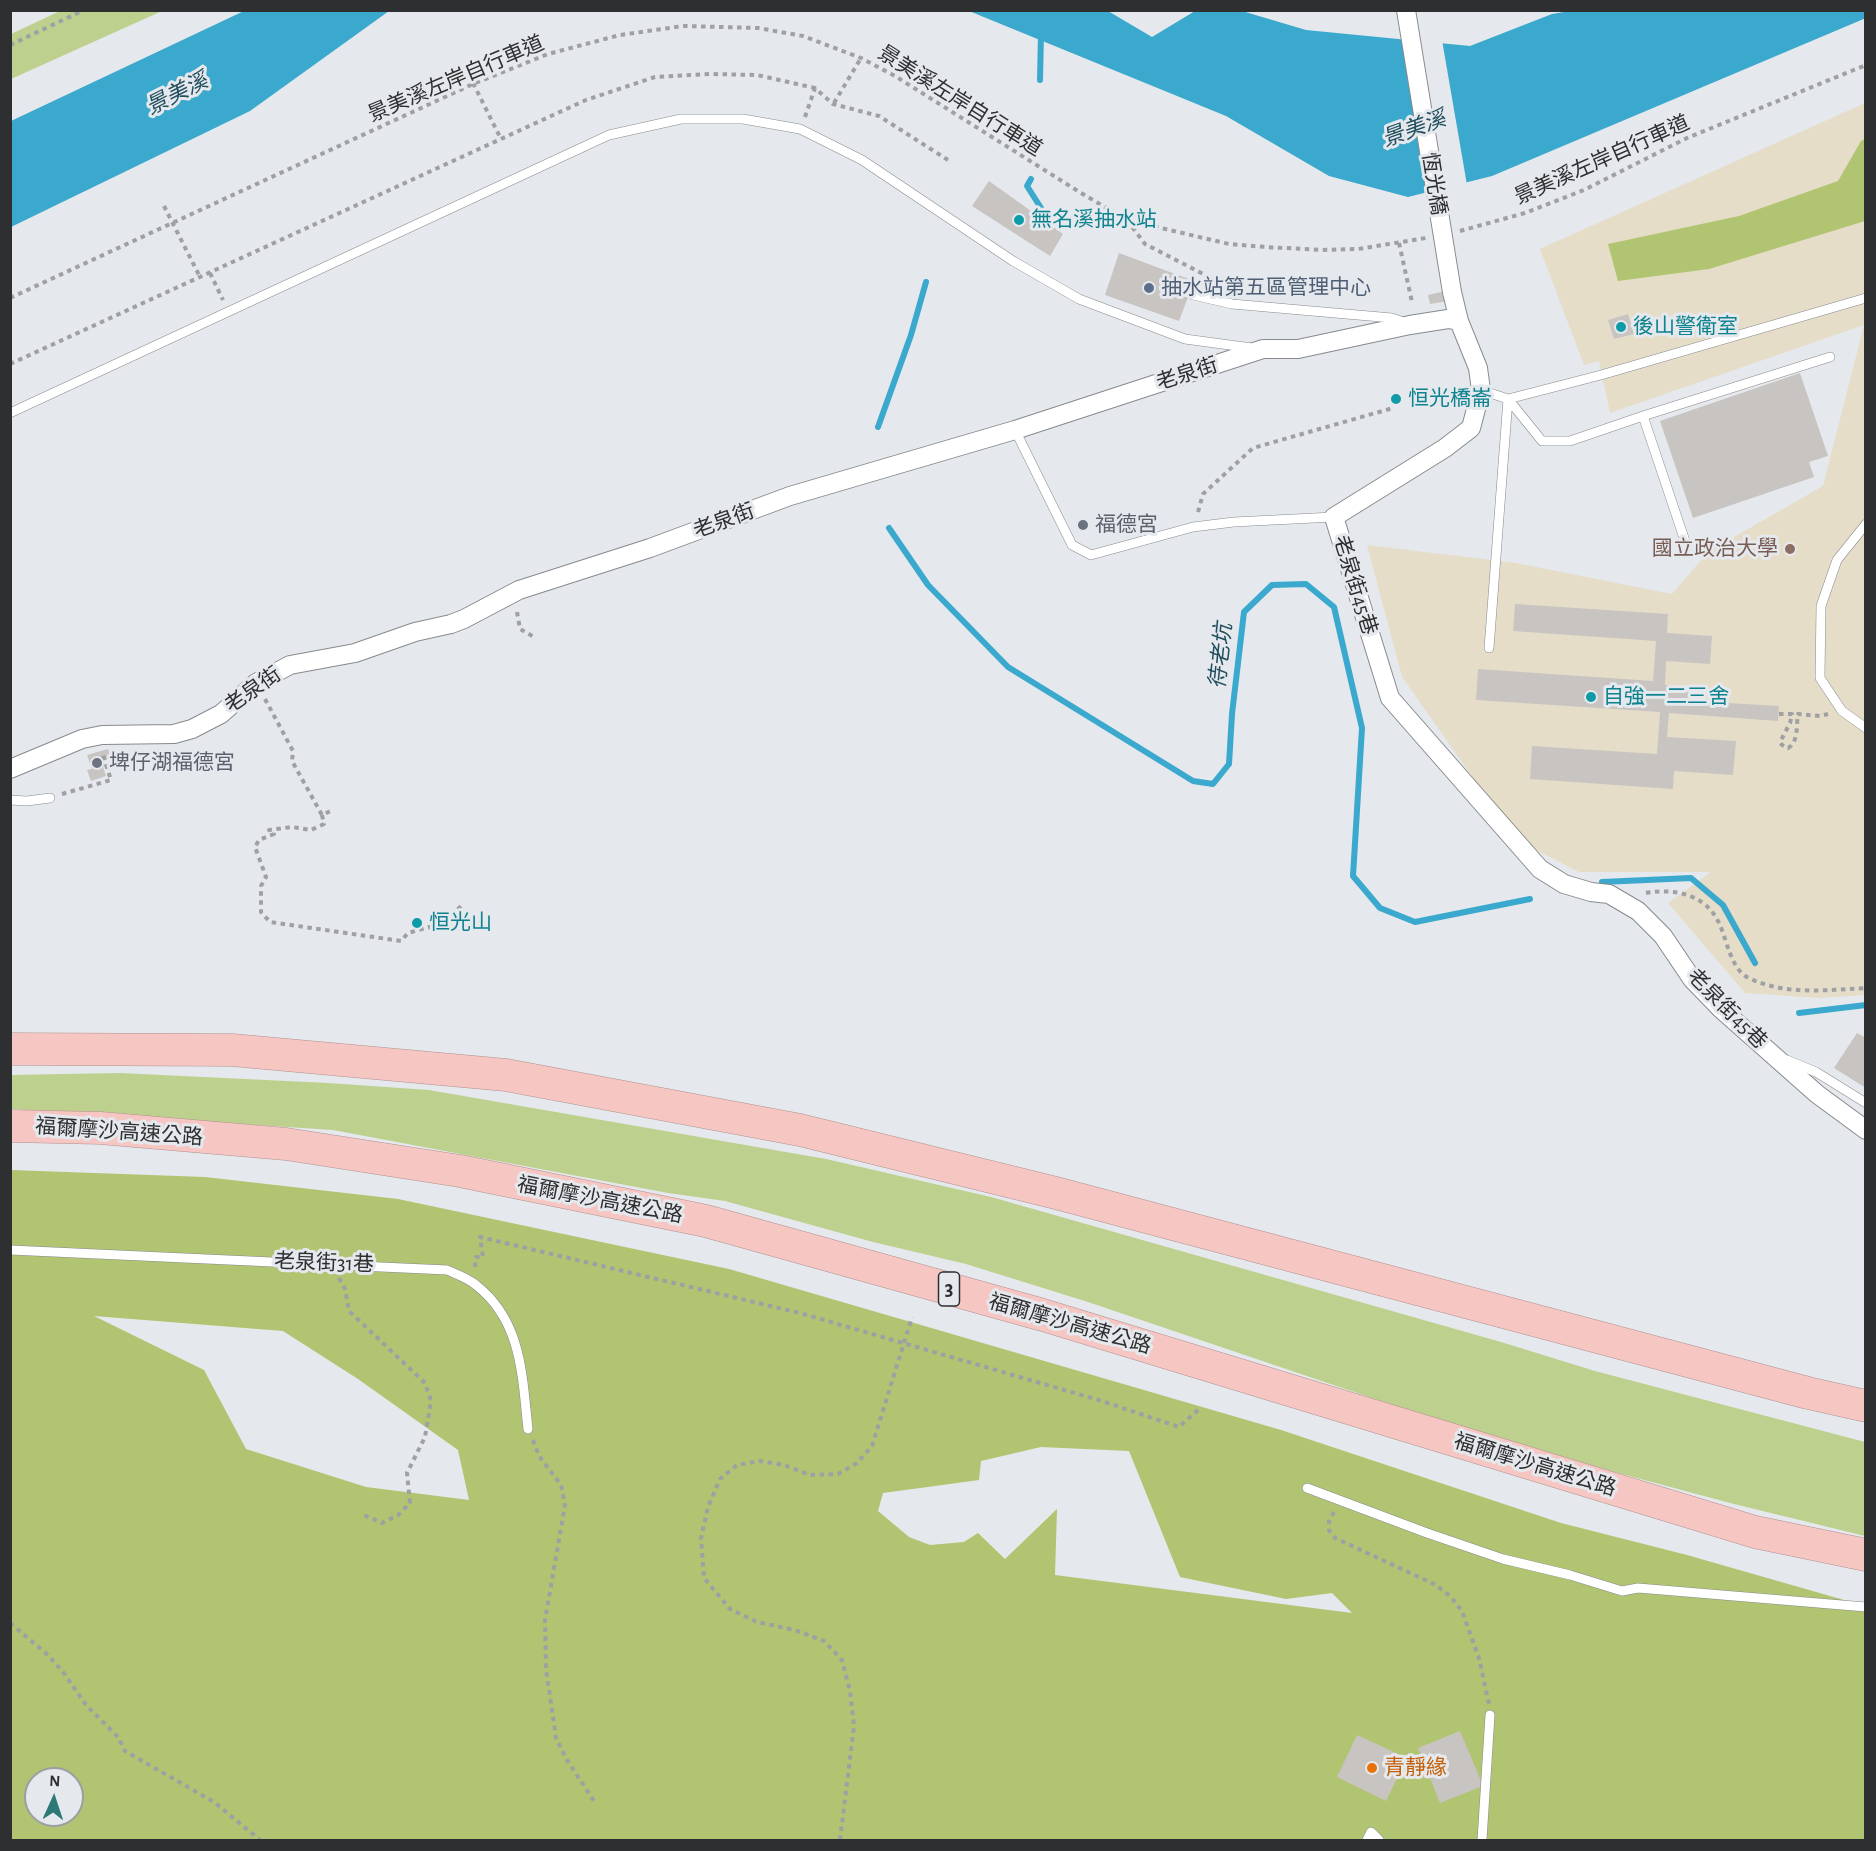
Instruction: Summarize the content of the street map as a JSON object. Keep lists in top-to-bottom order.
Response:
{
  "streets": {
    "highway": ["福爾摩沙高速公路", "3"],
    "street": ["恆光橋", "老泉街", "老泉街45巷"],
    "lane": ["老泉街31巷"],
    "path": ["景美溪左岸自行車道"]
  },
  "crossings": [
    ["恆光橋", "老泉街"],
    ["恆光橋", "老泉街45巷"],
    ["老泉街", "老泉街45巷"]
  ],
  "water": ["景美溪", "待老坑"],
  "places": [
    "無名溪抽水站",
    "抽水站第五區管理中心",
    "後山警衛室",
    "恒光橋崙",
    "福德宮",
    "國立政治大學",
    "自強一二三舍",
    "埤仔湖福德宮",
    "恒光山",
    "青靜緣"
  ],
  "north": "top"
}
